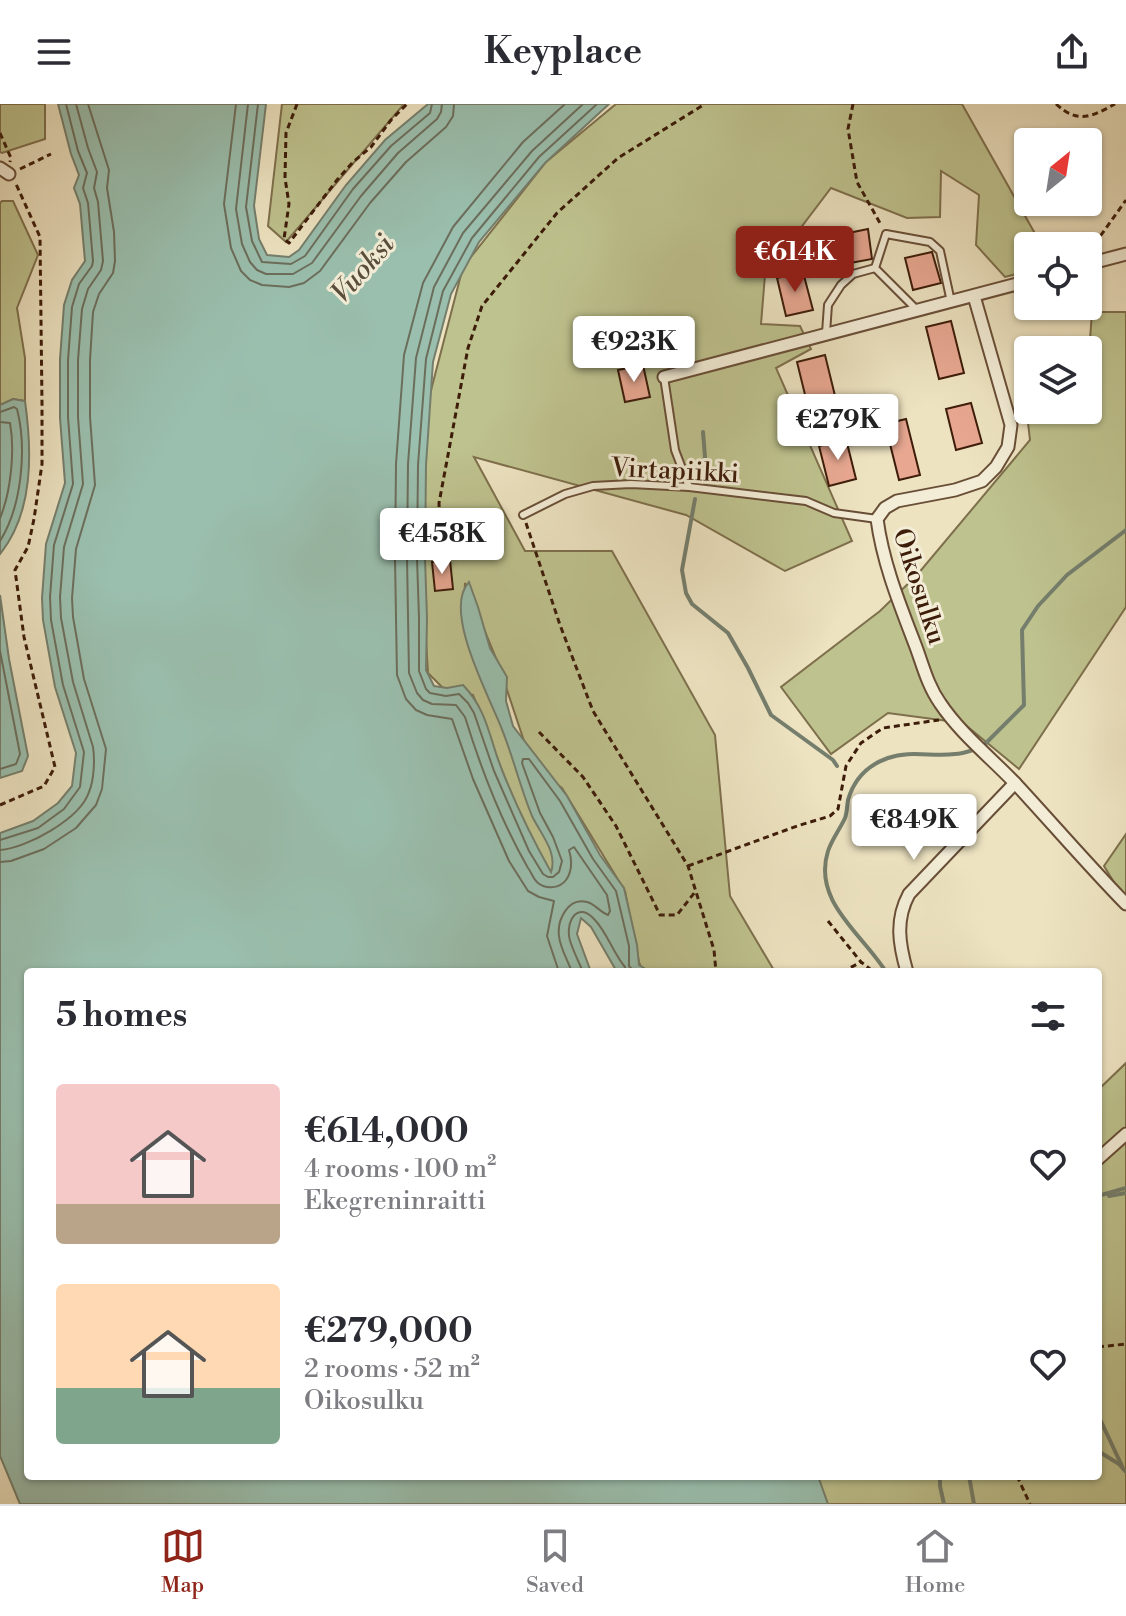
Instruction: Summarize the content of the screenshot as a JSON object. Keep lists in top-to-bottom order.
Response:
{
  "streets": {
    "street": ["Oikosulku"],
    "lane": ["Virtapiikki"]
  },
  "crossings": [
    ["Virtapiikki", "Oikosulku"]
  ],
  "water": ["Vuoksi"],
  "north": "top right",
  "page": {
    "header": "Keyplace",
    "price": [
      "€614K",
      "€923K",
      "€279K",
      "€458K",
      "€849K"
    ],
    "heading": "5 homes",
    "list": [
      {
        "name": "€614,000",
        "note": "4 rooms · 100 m² · Ekegreninraitti"
      },
      {
        "name": "€279,000",
        "note": "2 rooms · 52 m² · Oikosulku"
      }
    ],
    "tabs": ["Map", "Saved", "Home"]
  }
}
